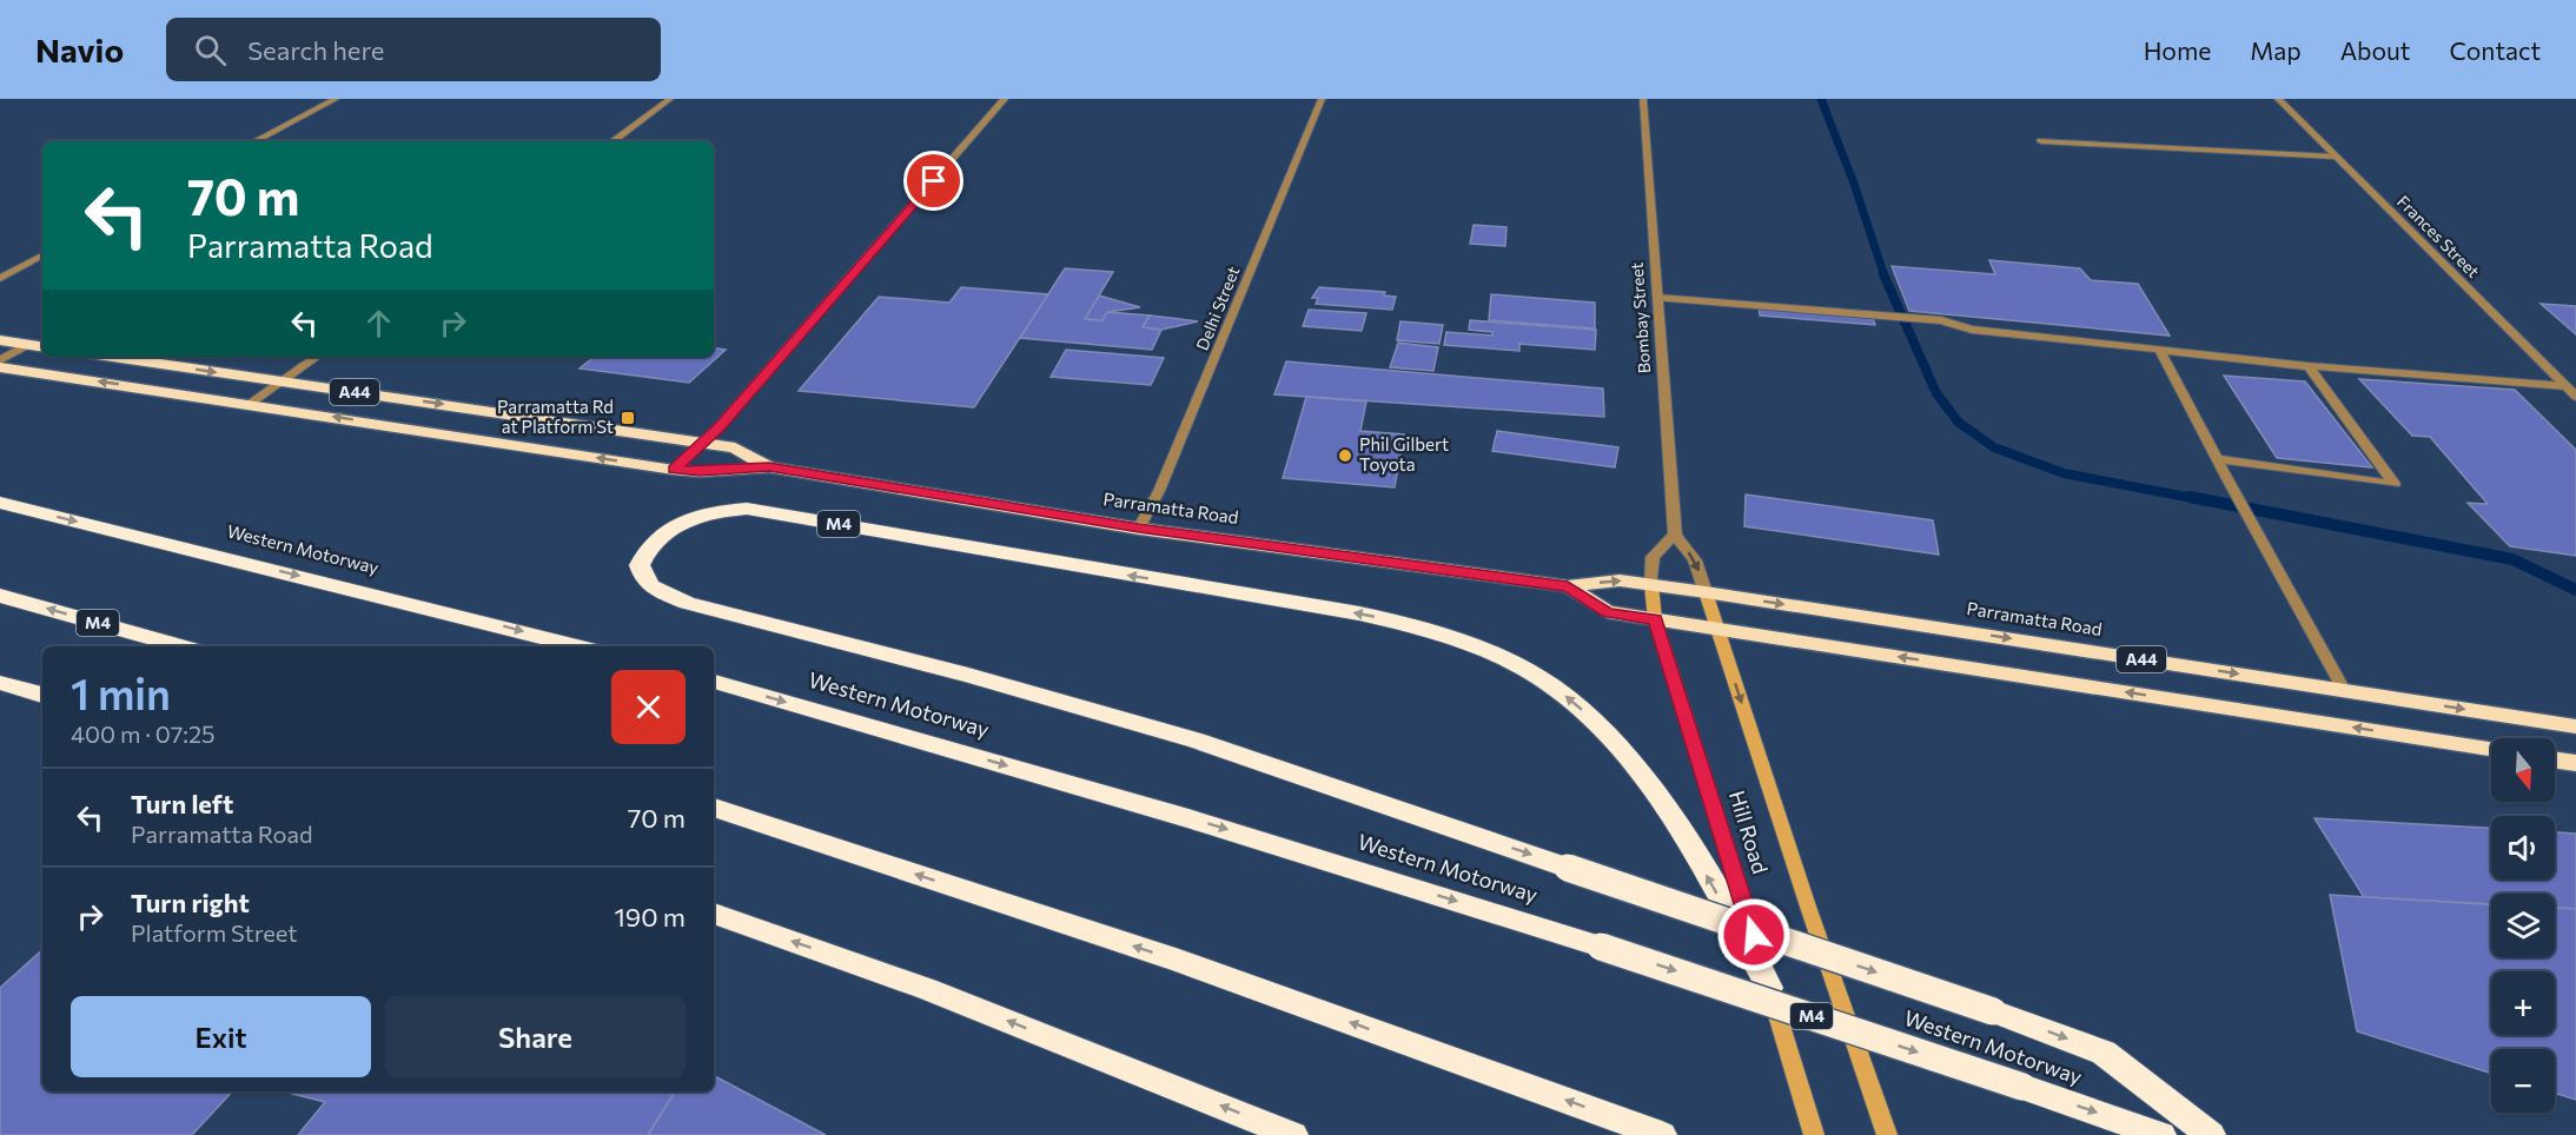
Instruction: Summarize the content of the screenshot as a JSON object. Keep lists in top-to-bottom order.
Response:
{
  "streets": {
    "highway": [
      "A44",
      "Parramatta Road",
      "M4",
      "Western Motorway"
    ],
    "main road": ["Hill Road"],
    "street": ["Frances Street", "Delhi Street", "Bombay Street"]
  },
  "crossings": [
    ["Delhi Street", "Parramatta Road"],
    ["Parramatta Road", "Hill Road"],
    ["M4", "Hill Road"]
  ],
  "places": {
    "transit": ["Parramatta Rd at Platform St"],
    "other": ["Phil Gilbert Toyota"]
  },
  "north": "bottom",
  "page": {
    "header": "Navio",
    "search": "Search here",
    "nav": [
      "Home",
      "Map",
      "About",
      "Contact"
    ],
    "turn": ["70 m", "Parramatta Road"],
    "heading": ["1 min", "400 m · 07:25"],
    "map_buttons": ["+", "−"],
    "list": [
      {
        "name": "Turn left",
        "note": "Parramatta Road",
        "value": "70 m"
      },
      {
        "name": "Turn right",
        "note": "Platform Street",
        "value": "190 m"
      }
    ],
    "buttons": ["Exit", "Share"]
  }
}
